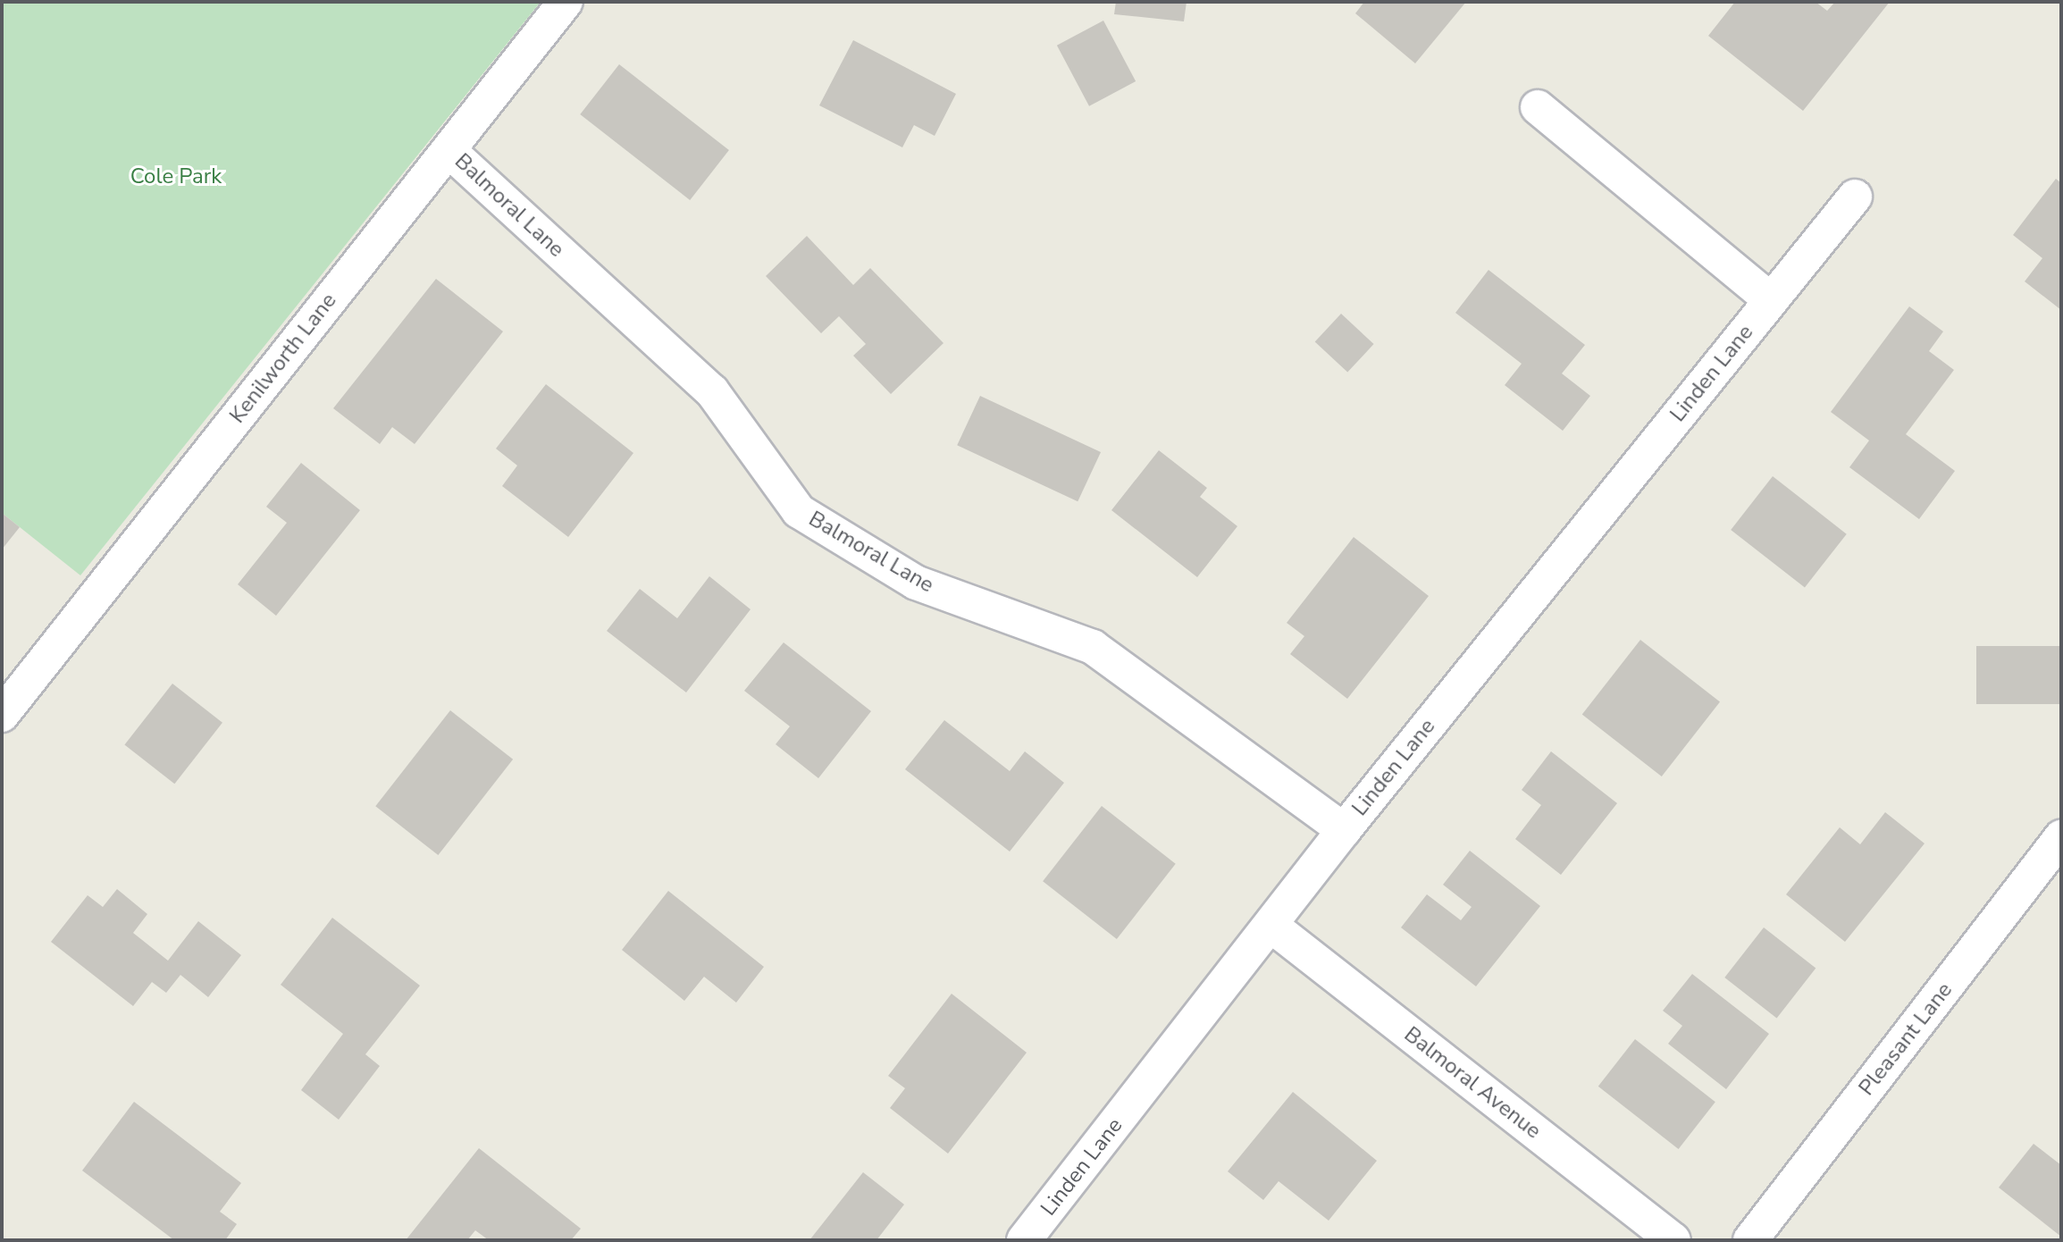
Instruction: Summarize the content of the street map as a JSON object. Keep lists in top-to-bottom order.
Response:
{
  "streets": {
    "street": [
      "Balmoral Lane",
      "Kenilworth Lane",
      "Linden Lane",
      "Pleasant Lane",
      "Balmoral Avenue"
    ]
  },
  "crossings": [
    ["Balmoral Lane", "Kenilworth Lane"],
    ["Balmoral Lane", "Linden Lane"],
    ["Linden Lane", "Balmoral Avenue"]
  ],
  "parks": ["Cole Park"]
}
